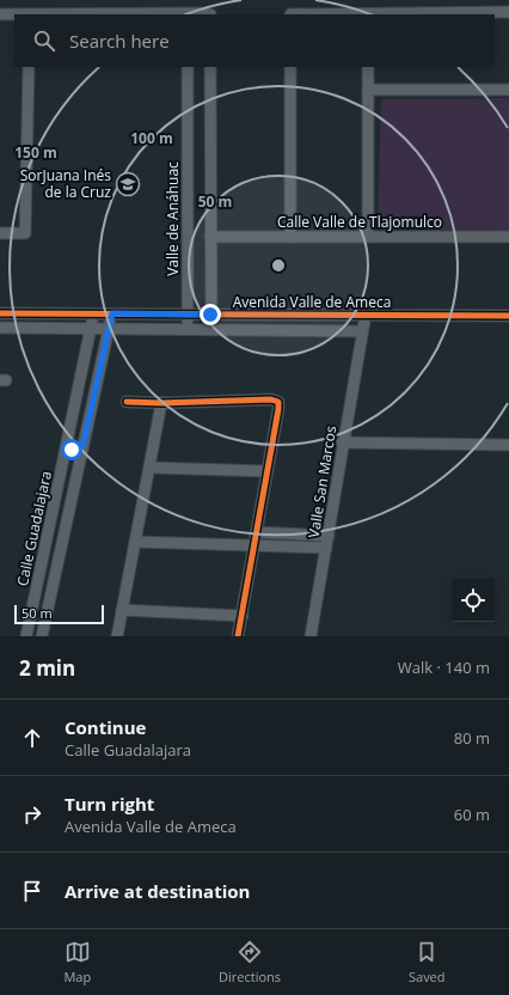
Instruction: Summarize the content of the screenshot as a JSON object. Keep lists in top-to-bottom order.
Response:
{
  "streets": {
    "street": [
      "Valle de Anáhuac",
      "Calle Valle de Tlajomulco",
      "Avenida Valle de Ameca",
      "Valle San Marcos",
      "Calle Guadalajara"
    ]
  },
  "crossings": [
    ["Valle de Anáhuac", "Avenida Valle de Ameca"],
    ["Avenida Valle de Ameca", "Valle San Marcos"],
    ["Avenida Valle de Ameca", "Calle Guadalajara"]
  ],
  "places": {
    "school or university": ["SorJuana Inés de la Cruz"]
  },
  "scale_bar": "50 m",
  "page": {
    "search": "Search here",
    "scale": "50 m",
    "heading": ["2 min", "Walk · 140 m"],
    "list": [
      ["Continue", "Calle Guadalajara", "80 m"],
      ["Turn right", "Avenida Valle de Ameca", "60 m"],
      "Arrive at destination"
    ],
    "nav": ["Map", "Directions", "Saved"]
  },
  "rings": ["100 m", "150 m", "50 m"]
}
